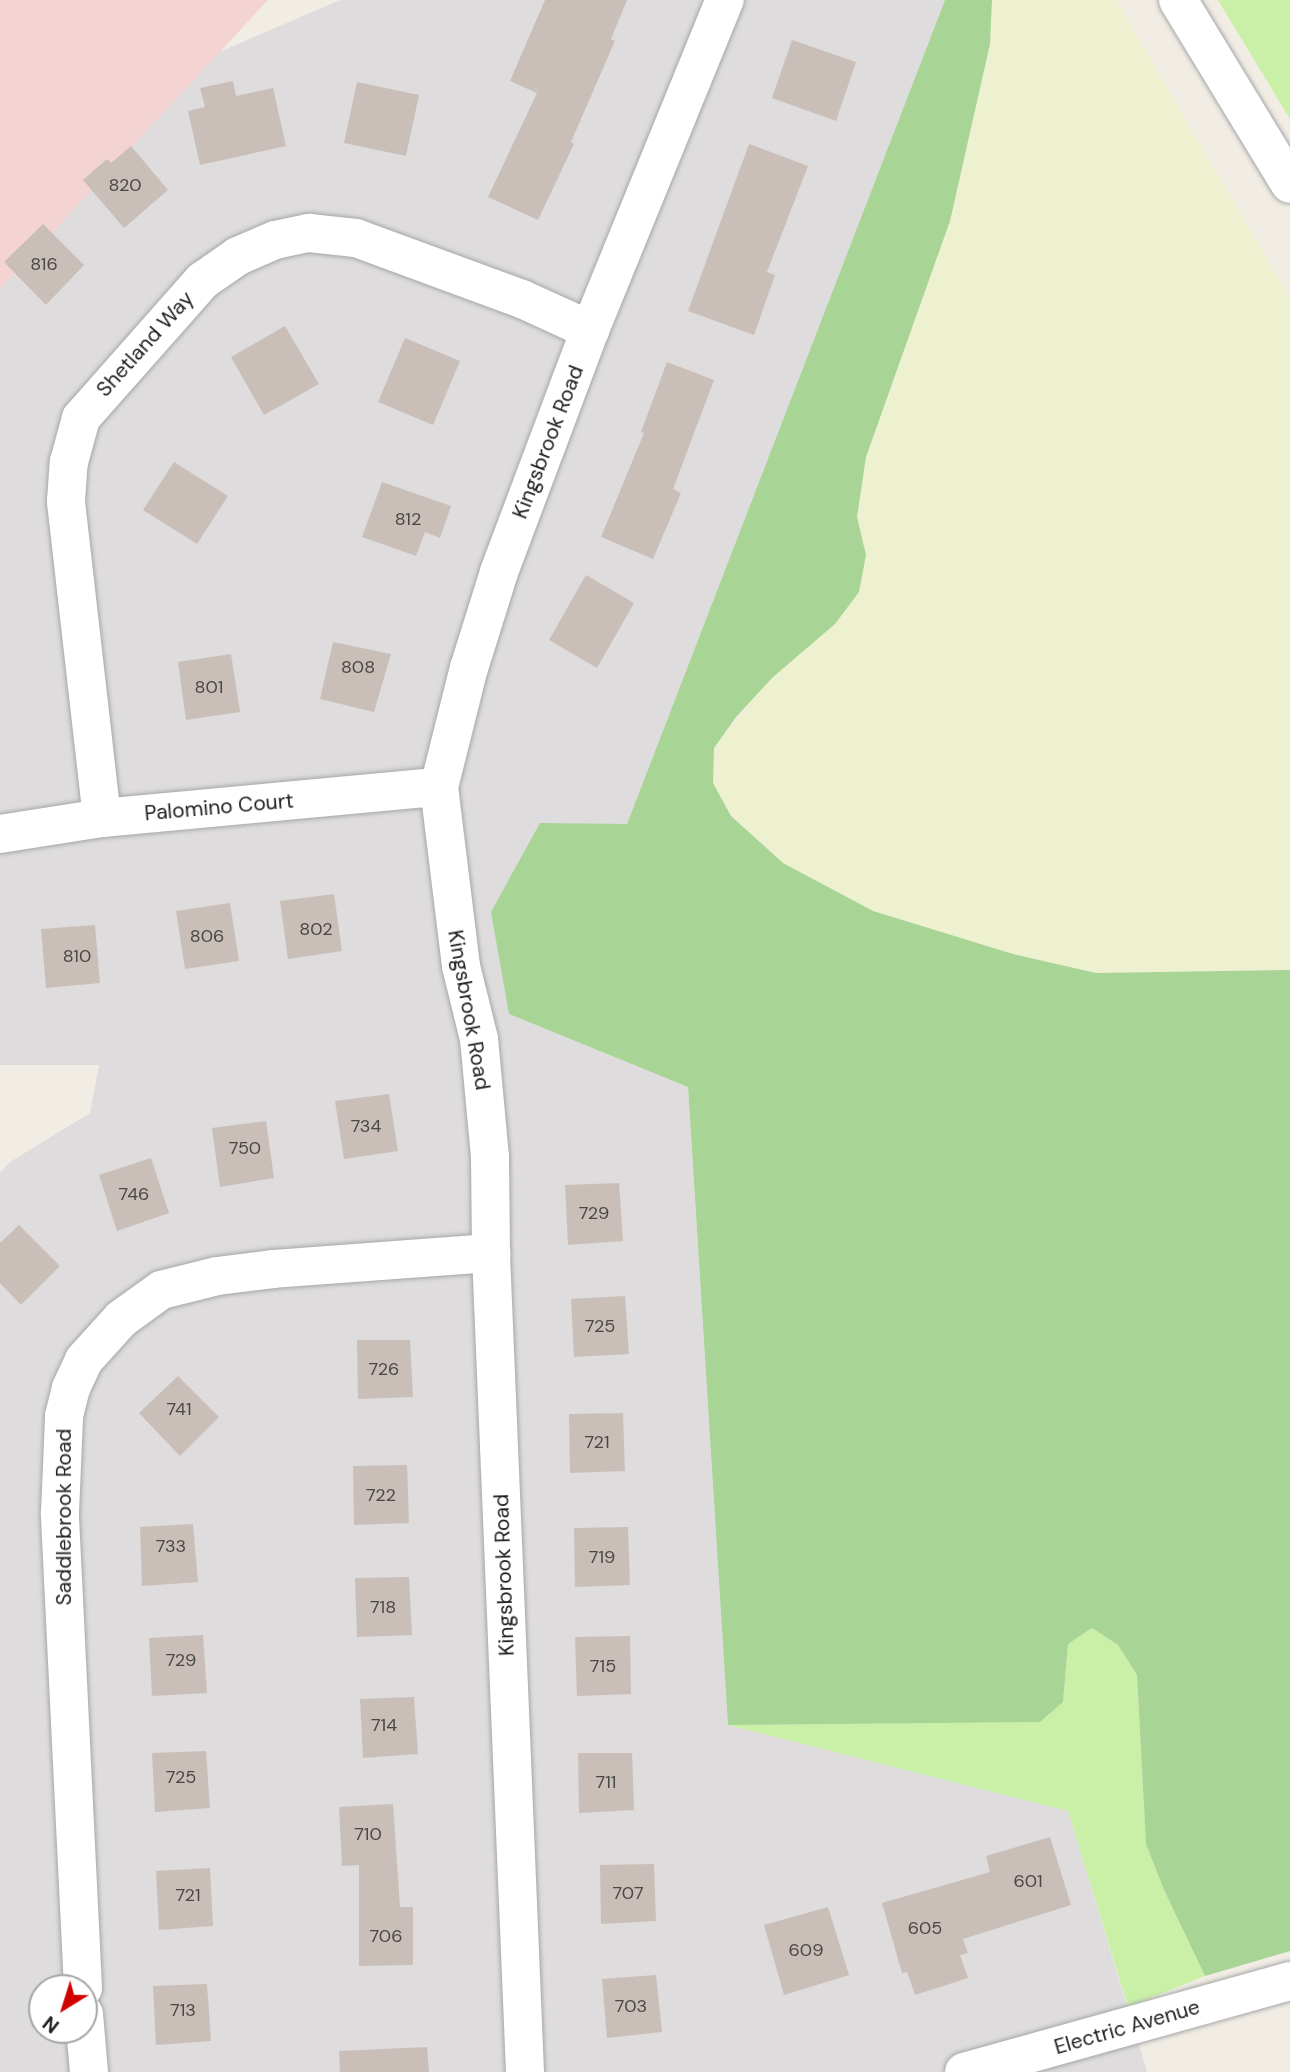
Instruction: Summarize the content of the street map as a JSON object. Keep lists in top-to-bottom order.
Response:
{
  "streets": {
    "street": [
      "Shetland Way",
      "Kingsbrook Road",
      "Palomino Court",
      "Saddlebrook Road",
      "Electric Avenue"
    ]
  },
  "crossings": [
    ["Shetland Way", "Kingsbrook Road"],
    ["Shetland Way", "Palomino Court"],
    ["Kingsbrook Road", "Palomino Court"],
    ["Kingsbrook Road", "Saddlebrook Road"]
  ],
  "house_numbers": [
    "820",
    "816",
    "812",
    "808",
    "801",
    "802",
    "806",
    "810",
    "734",
    "750",
    "746",
    "729",
    "725",
    "726",
    "741",
    "721",
    "722",
    "733",
    "719",
    "718",
    "729",
    "715",
    "714",
    "725",
    "711",
    "710",
    "601",
    "707",
    "721",
    "605",
    "706",
    "609",
    "703",
    "713"
  ],
  "north": "bottom left"
}
